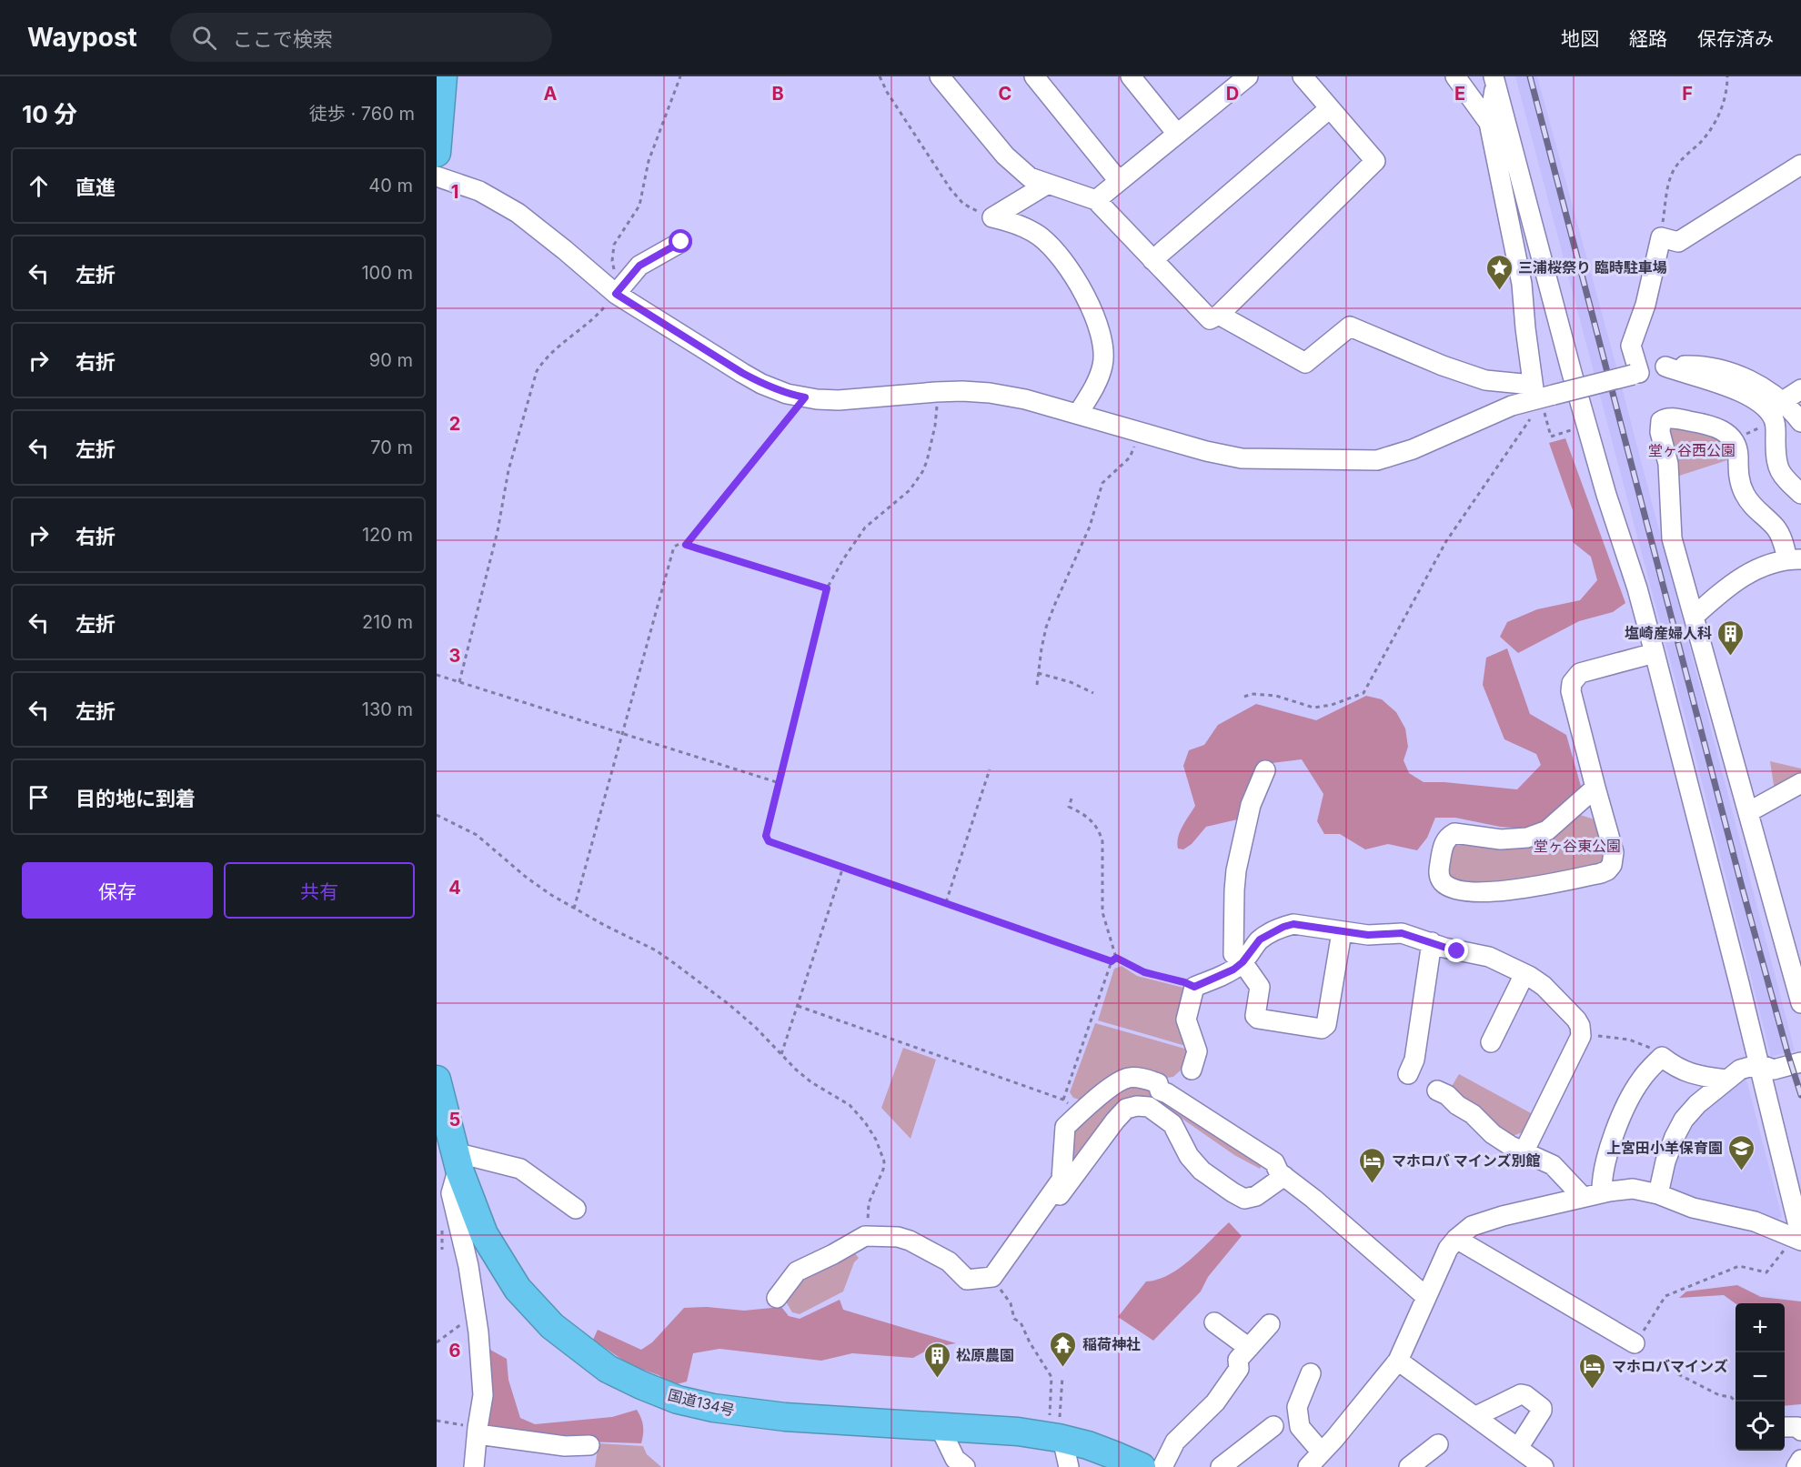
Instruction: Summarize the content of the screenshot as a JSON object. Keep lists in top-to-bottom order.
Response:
{
  "streets": {
    "highway": ["国道134号"]
  },
  "parks": ["堂ヶ谷西公園", "堂ヶ谷東公園"],
  "places": {
    "place": ["三浦桜祭り 臨時駐車場"],
    "building": ["塩崎産婦人科", "松原農園"],
    "school or university": ["上宮田小羊保育園"],
    "hotel": ["マホロバ マインズ別館", "マホロバマインズ"],
    "temple": ["稲荷神社"]
  },
  "page": {
    "header": "Waypost",
    "search": "ここで検索",
    "nav": ["地図", "経路", "保存済み"],
    "heading": ["10 分", "徒歩 · 760 m"],
    "list": [
      ["直進", "40 m"],
      ["左折", "100 m"],
      ["右折", "90 m"],
      ["左折", "70 m"],
      ["右折", "120 m"],
      ["左折", "210 m"],
      ["左折", "130 m"],
      "目的地に到着"
    ],
    "buttons": ["保存", "共有"],
    "map_buttons": ["+", "−"]
  },
  "grid": {
    "columns": [
      "A",
      "B",
      "C",
      "D",
      "E",
      "F"
    ],
    "rows": [
      "1",
      "2",
      "3",
      "4",
      "5",
      "6"
    ]
  }
}
